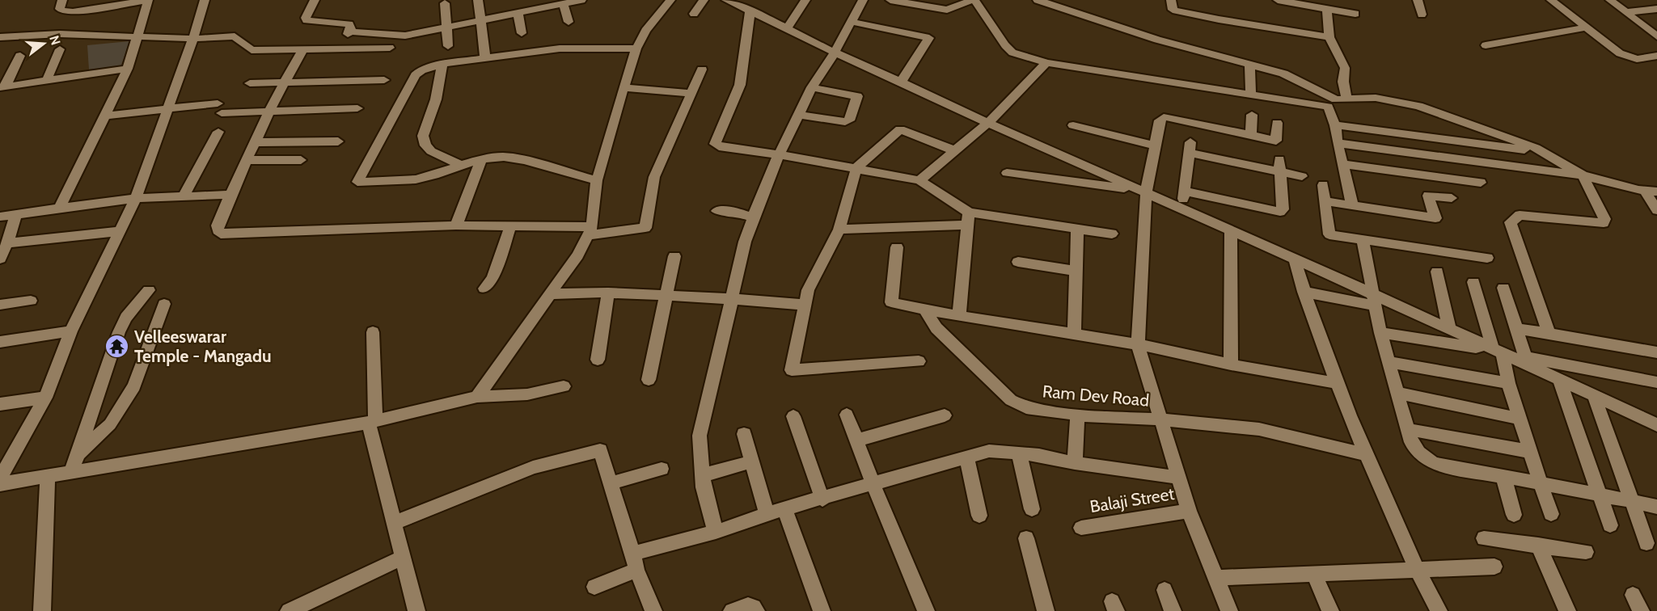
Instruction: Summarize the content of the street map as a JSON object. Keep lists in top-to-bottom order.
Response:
{
  "streets": {
    "street": ["Ram Dev Road", "Balaji Street"]
  },
  "places": {
    "temple": ["Velleeswarar Temple - Mangadu"]
  },
  "north": "right"
}
